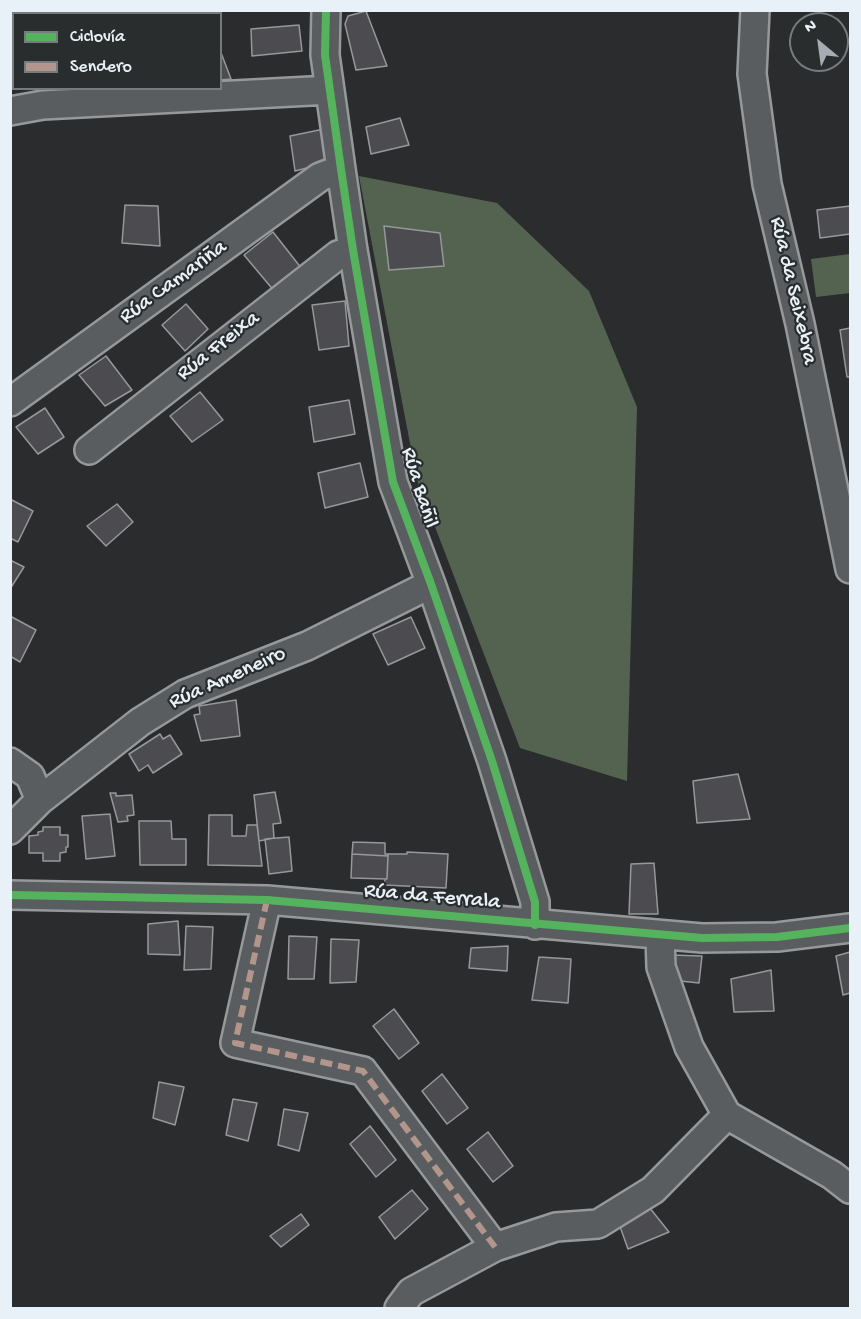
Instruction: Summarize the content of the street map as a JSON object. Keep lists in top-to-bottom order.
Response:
{
  "streets": {
    "street": [
      "Rúa Camariña",
      "Rúa da Seixebra",
      "Rúa Freixa",
      "Rúa Bañil",
      "Rúa Ameneiro",
      "Rúa da Ferrala"
    ]
  },
  "crossings": [
    ["Rúa Camariña", "Rúa Bañil"],
    ["Rúa Freixa", "Rúa Bañil"],
    ["Rúa Bañil", "Rúa Ameneiro"],
    ["Rúa Bañil", "Rúa da Ferrala"]
  ],
  "legend": ["Ciclovía", "Sendero"],
  "north": "top left"
}
